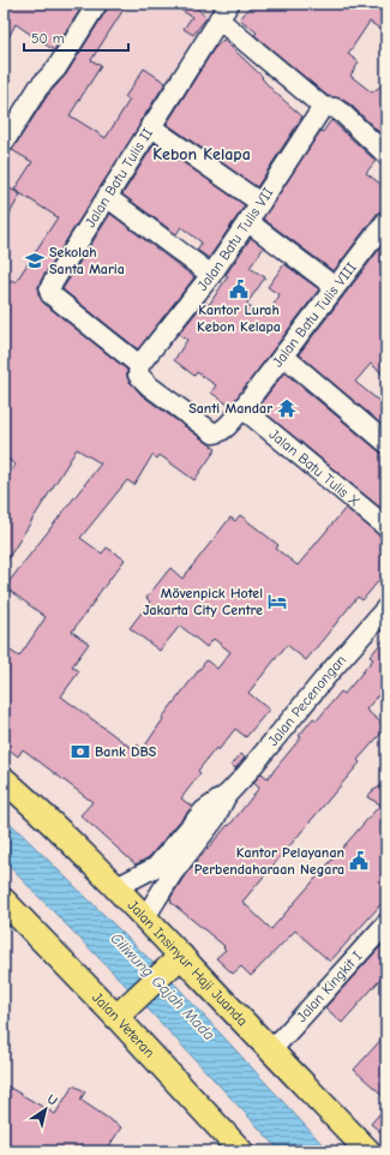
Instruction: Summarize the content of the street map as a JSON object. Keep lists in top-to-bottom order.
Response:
{
  "streets": {
    "main road": ["Jalan Insinyur Haji Juanda", "Jalan Veteran"],
    "street": [
      "Jalan Batu Tulis II",
      "Jalan Batu Tulis VII",
      "Jalan Batu Tulis VIII",
      "Jalan Batu Tulis X",
      "Jalan Pecenongan",
      "Jalan Kingkit I"
    ]
  },
  "crossings": [
    ["Jalan Batu Tulis II", "Jalan Batu Tulis VII"],
    ["Jalan Batu Tulis II", "Jalan Batu Tulis VIII"],
    ["Jalan Batu Tulis VII", "Jalan Batu Tulis VIII"],
    ["Jalan Batu Tulis VIII", "Jalan Batu Tulis X"],
    ["Jalan Pecenongan", "Jalan Insinyur Haji Juanda"],
    ["Jalan Insinyur Haji Juanda", "Jalan Kingkit I"]
  ],
  "districts": ["Kebon Kelapa"],
  "water": ["Ciliwung Gajah Mada"],
  "places": {
    "school or university": ["Sekolah Santa Maria"],
    "public building": ["Kantor Lurah Kebon Kelapa", "Kantor Pelayanan Perbendaharaan Negara"],
    "temple": ["Santi Mandar"],
    "hotel": ["Mövenpick Hotel Jakarta City Centre"],
    "bank": ["Bank DBS"]
  },
  "scale_bar": "50 m",
  "north": "top right"
}
